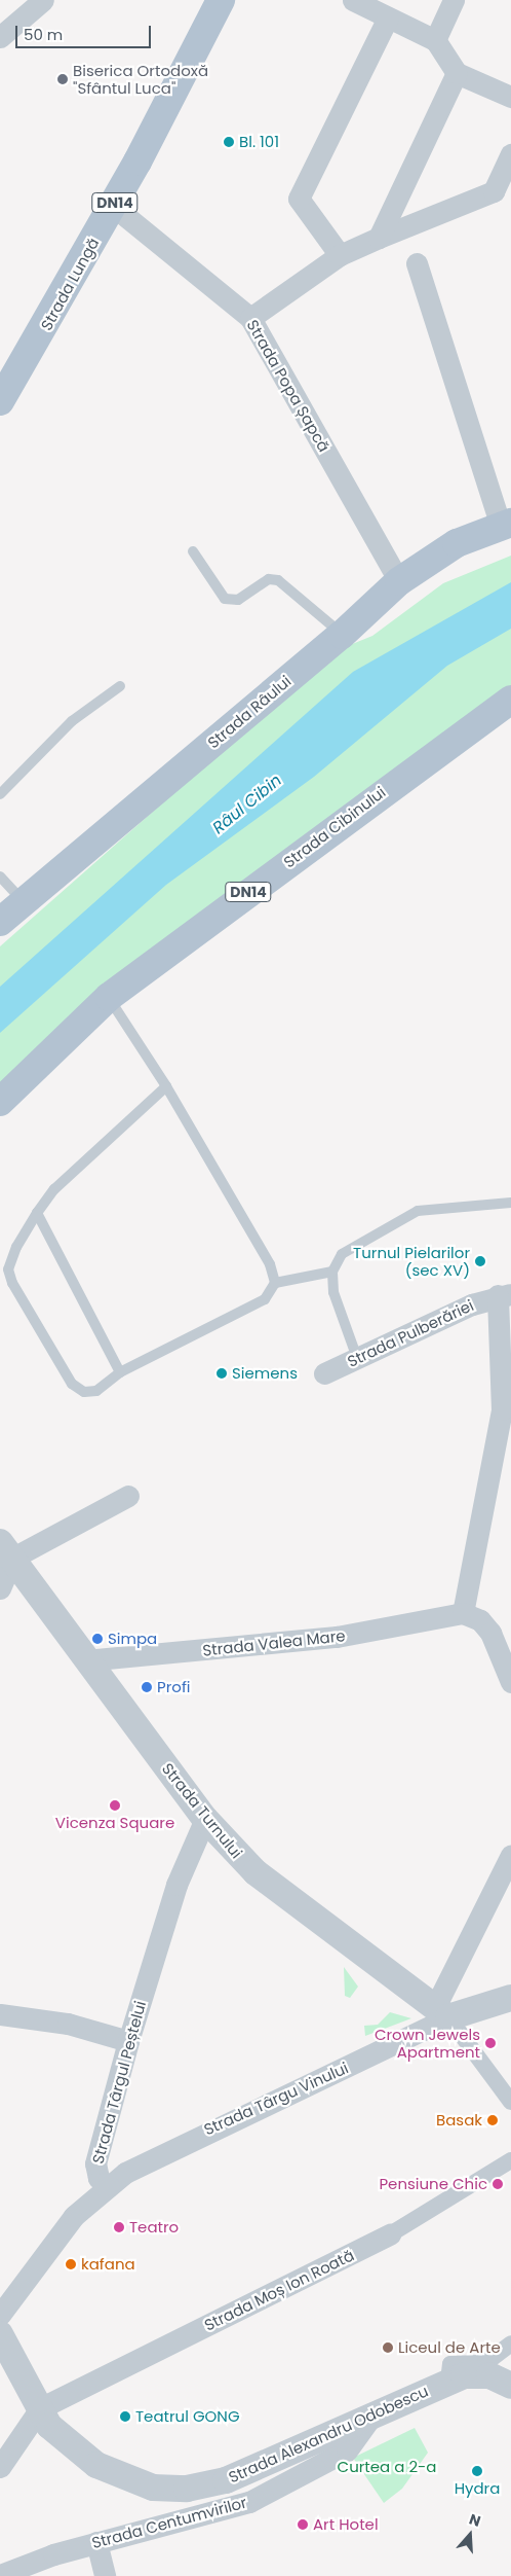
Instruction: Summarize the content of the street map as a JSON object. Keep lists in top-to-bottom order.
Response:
{
  "streets": {
    "main road": [
      "DN14",
      "Strada Lungă",
      "Strada Râului",
      "Strada Cibinului"
    ],
    "street": [
      "Strada Popa Șapcă",
      "Strada Pulberăriei",
      "Strada Valea Mare",
      "Strada Turnului",
      "Strada Târgul Peștelui",
      "Strada Târgu Vinului",
      "Strada Moș Ion Roată",
      "Strada Alexandru Odobescu",
      "Strada Centumvirilor"
    ]
  },
  "crossings": [
    ["Strada Lungă", "Strada Popa Șapcă"],
    ["Strada Popa Șapcă", "Strada Râului"],
    ["Strada Valea Mare", "Strada Turnului"],
    ["Strada Turnului", "Strada Târgul Peștelui"],
    ["Strada Turnului", "Strada Târgu Vinului"],
    ["Strada Târgul Peștelui", "Strada Târgu Vinului"],
    ["Strada Moș Ion Roată", "Strada Alexandru Odobescu"],
    ["Strada Alexandru Odobescu", "Strada Centumvirilor"]
  ],
  "water": ["Râul Cibin"],
  "parks": ["Curtea a 2-a"],
  "places": [
    "Biserica Ortodoxă \"Sfântul Luca\"",
    "Bl. 101",
    "Turnul Pielarilor (sec XV)",
    "Siemens",
    "Simpa",
    "Profi",
    "Vicenza Square",
    "Crown Jewels Apartment",
    "Basak",
    "Pensiune Chic",
    "Teatro",
    "kafana",
    "Liceul de Arte",
    "Teatrul GONG",
    "Hydra",
    "Art Hotel"
  ],
  "scale_bar": "50 m",
  "north": "top"
}
